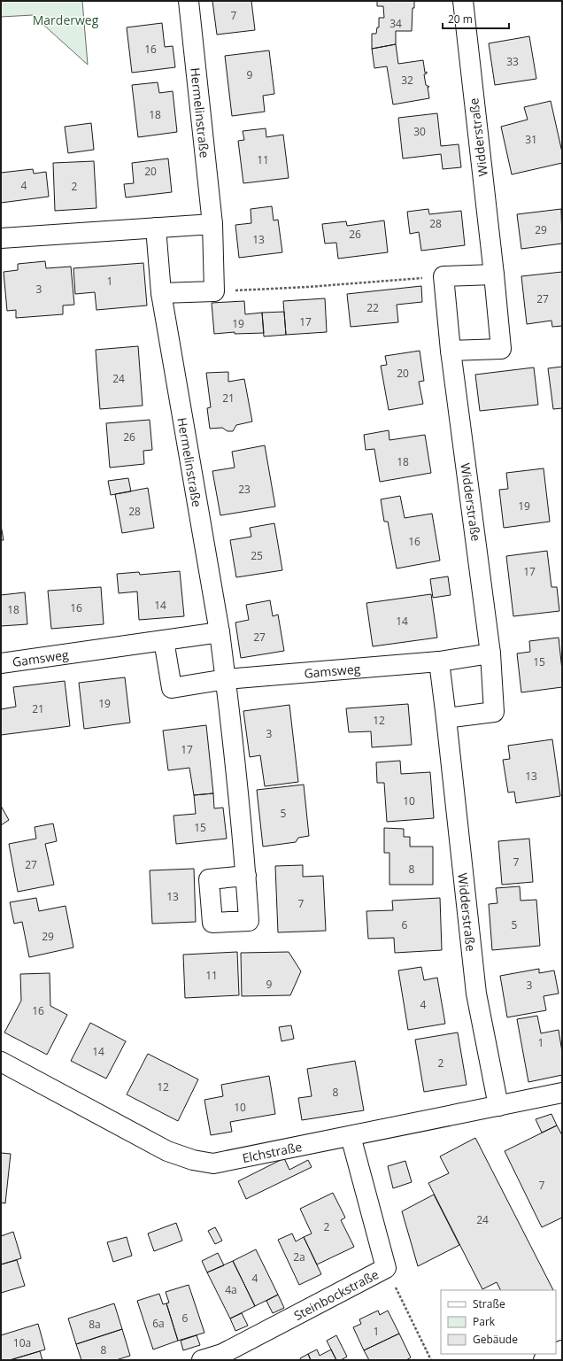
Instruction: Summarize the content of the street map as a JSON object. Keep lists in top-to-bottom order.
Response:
{
  "streets": {
    "street": [
      "Hermelinstraße",
      "Widderstraße",
      "Gamsweg",
      "Elchstraße",
      "Steinbockstraße"
    ]
  },
  "crossings": [
    ["Hermelinstraße", "Gamsweg"],
    ["Widderstraße", "Gamsweg"],
    ["Widderstraße", "Elchstraße"],
    ["Elchstraße", "Steinbockstraße"]
  ],
  "parks": ["Marderweg"],
  "house_numbers": [
    "7",
    "34",
    "16",
    "33",
    "9",
    "32",
    "18",
    "30",
    "31",
    "11",
    "20",
    "4",
    "2",
    "28",
    "29",
    "26",
    "13",
    "1",
    "3",
    "27",
    "22",
    "17",
    "19",
    "20",
    "24",
    "21",
    "26",
    "18",
    "23",
    "19",
    "28",
    "16",
    "25",
    "17",
    "14",
    "16",
    "18",
    "14",
    "27",
    "15",
    "19",
    "21",
    "12",
    "3",
    "17",
    "13",
    "10",
    "5",
    "15",
    "7",
    "27",
    "8",
    "13",
    "7",
    "6",
    "5",
    "29",
    "11",
    "9",
    "3",
    "4",
    "16",
    "1",
    "14",
    "2",
    "12",
    "8",
    "10",
    "7",
    "24",
    "2",
    "2a",
    "4",
    "4a",
    "6",
    "6a",
    "8a",
    "1",
    "10a",
    "8"
  ],
  "legend": ["Straße", "Park", "Gebäude"],
  "scale_bar": "20 m"
}
